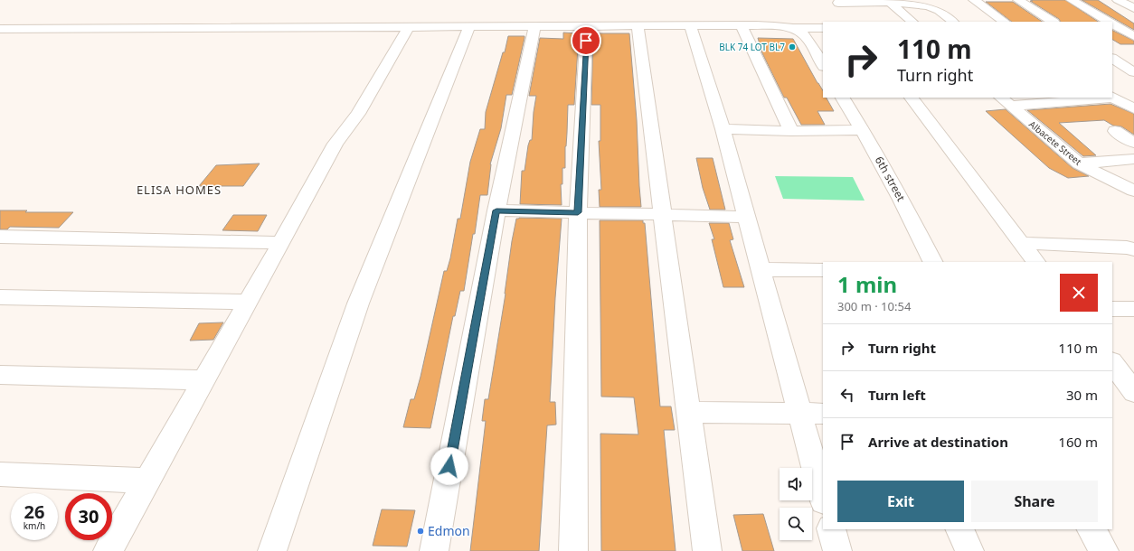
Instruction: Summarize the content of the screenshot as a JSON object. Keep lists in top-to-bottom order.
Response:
{
  "streets": {
    "street": ["Albacete Street", "6th street"]
  },
  "districts": ["ELISA HOMES"],
  "places": ["BLK 74 LOT BL7", "Edmon"],
  "page": {
    "turn": ["110 m", "Turn right"],
    "heading": ["1 min", "300 m · 10:54"],
    "list": [
      {
        "name": "Turn right",
        "value": "110 m"
      },
      {
        "name": "Turn left",
        "value": "30 m"
      },
      {
        "name": "Arrive at destination",
        "value": "160 m"
      }
    ],
    "buttons": ["Exit", "Share"],
    "speed": "26 km/h",
    "limit": "30"
  }
}
